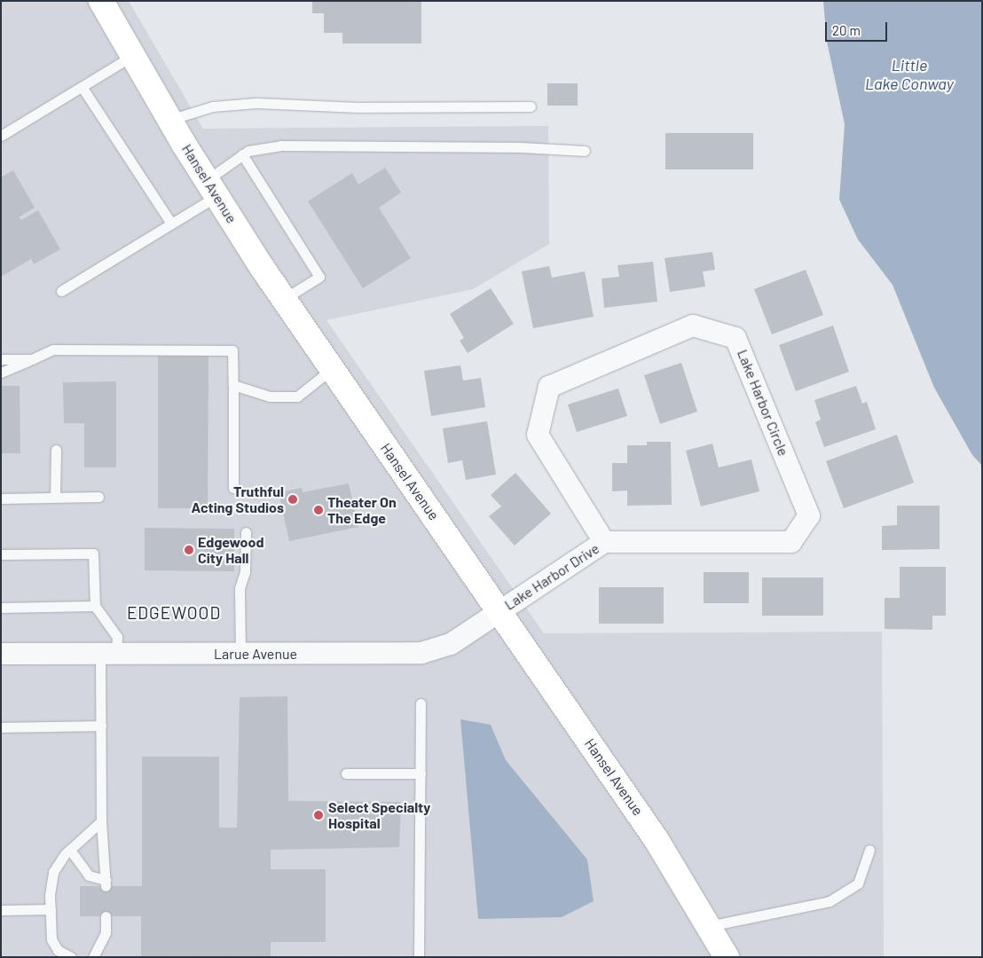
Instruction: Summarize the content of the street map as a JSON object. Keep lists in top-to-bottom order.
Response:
{
  "streets": {
    "main road": ["Hansel Avenue"],
    "street": ["Lake Harbor Circle", "Lake Harbor Drive", "Larue Avenue"]
  },
  "crossings": [
    ["Hansel Avenue", "Lake Harbor Drive"],
    ["Hansel Avenue", "Larue Avenue"],
    ["Lake Harbor Circle", "Lake Harbor Drive"],
    ["Lake Harbor Drive", "Larue Avenue"]
  ],
  "districts": ["EDGEWOOD"],
  "water": ["Little Lake Conway"],
  "places": [
    "Truthful Acting Studios",
    "Theater On The Edge",
    "Edgewood City Hall",
    "Select Specialty Hospital"
  ],
  "scale_bar": "20 m"
}
